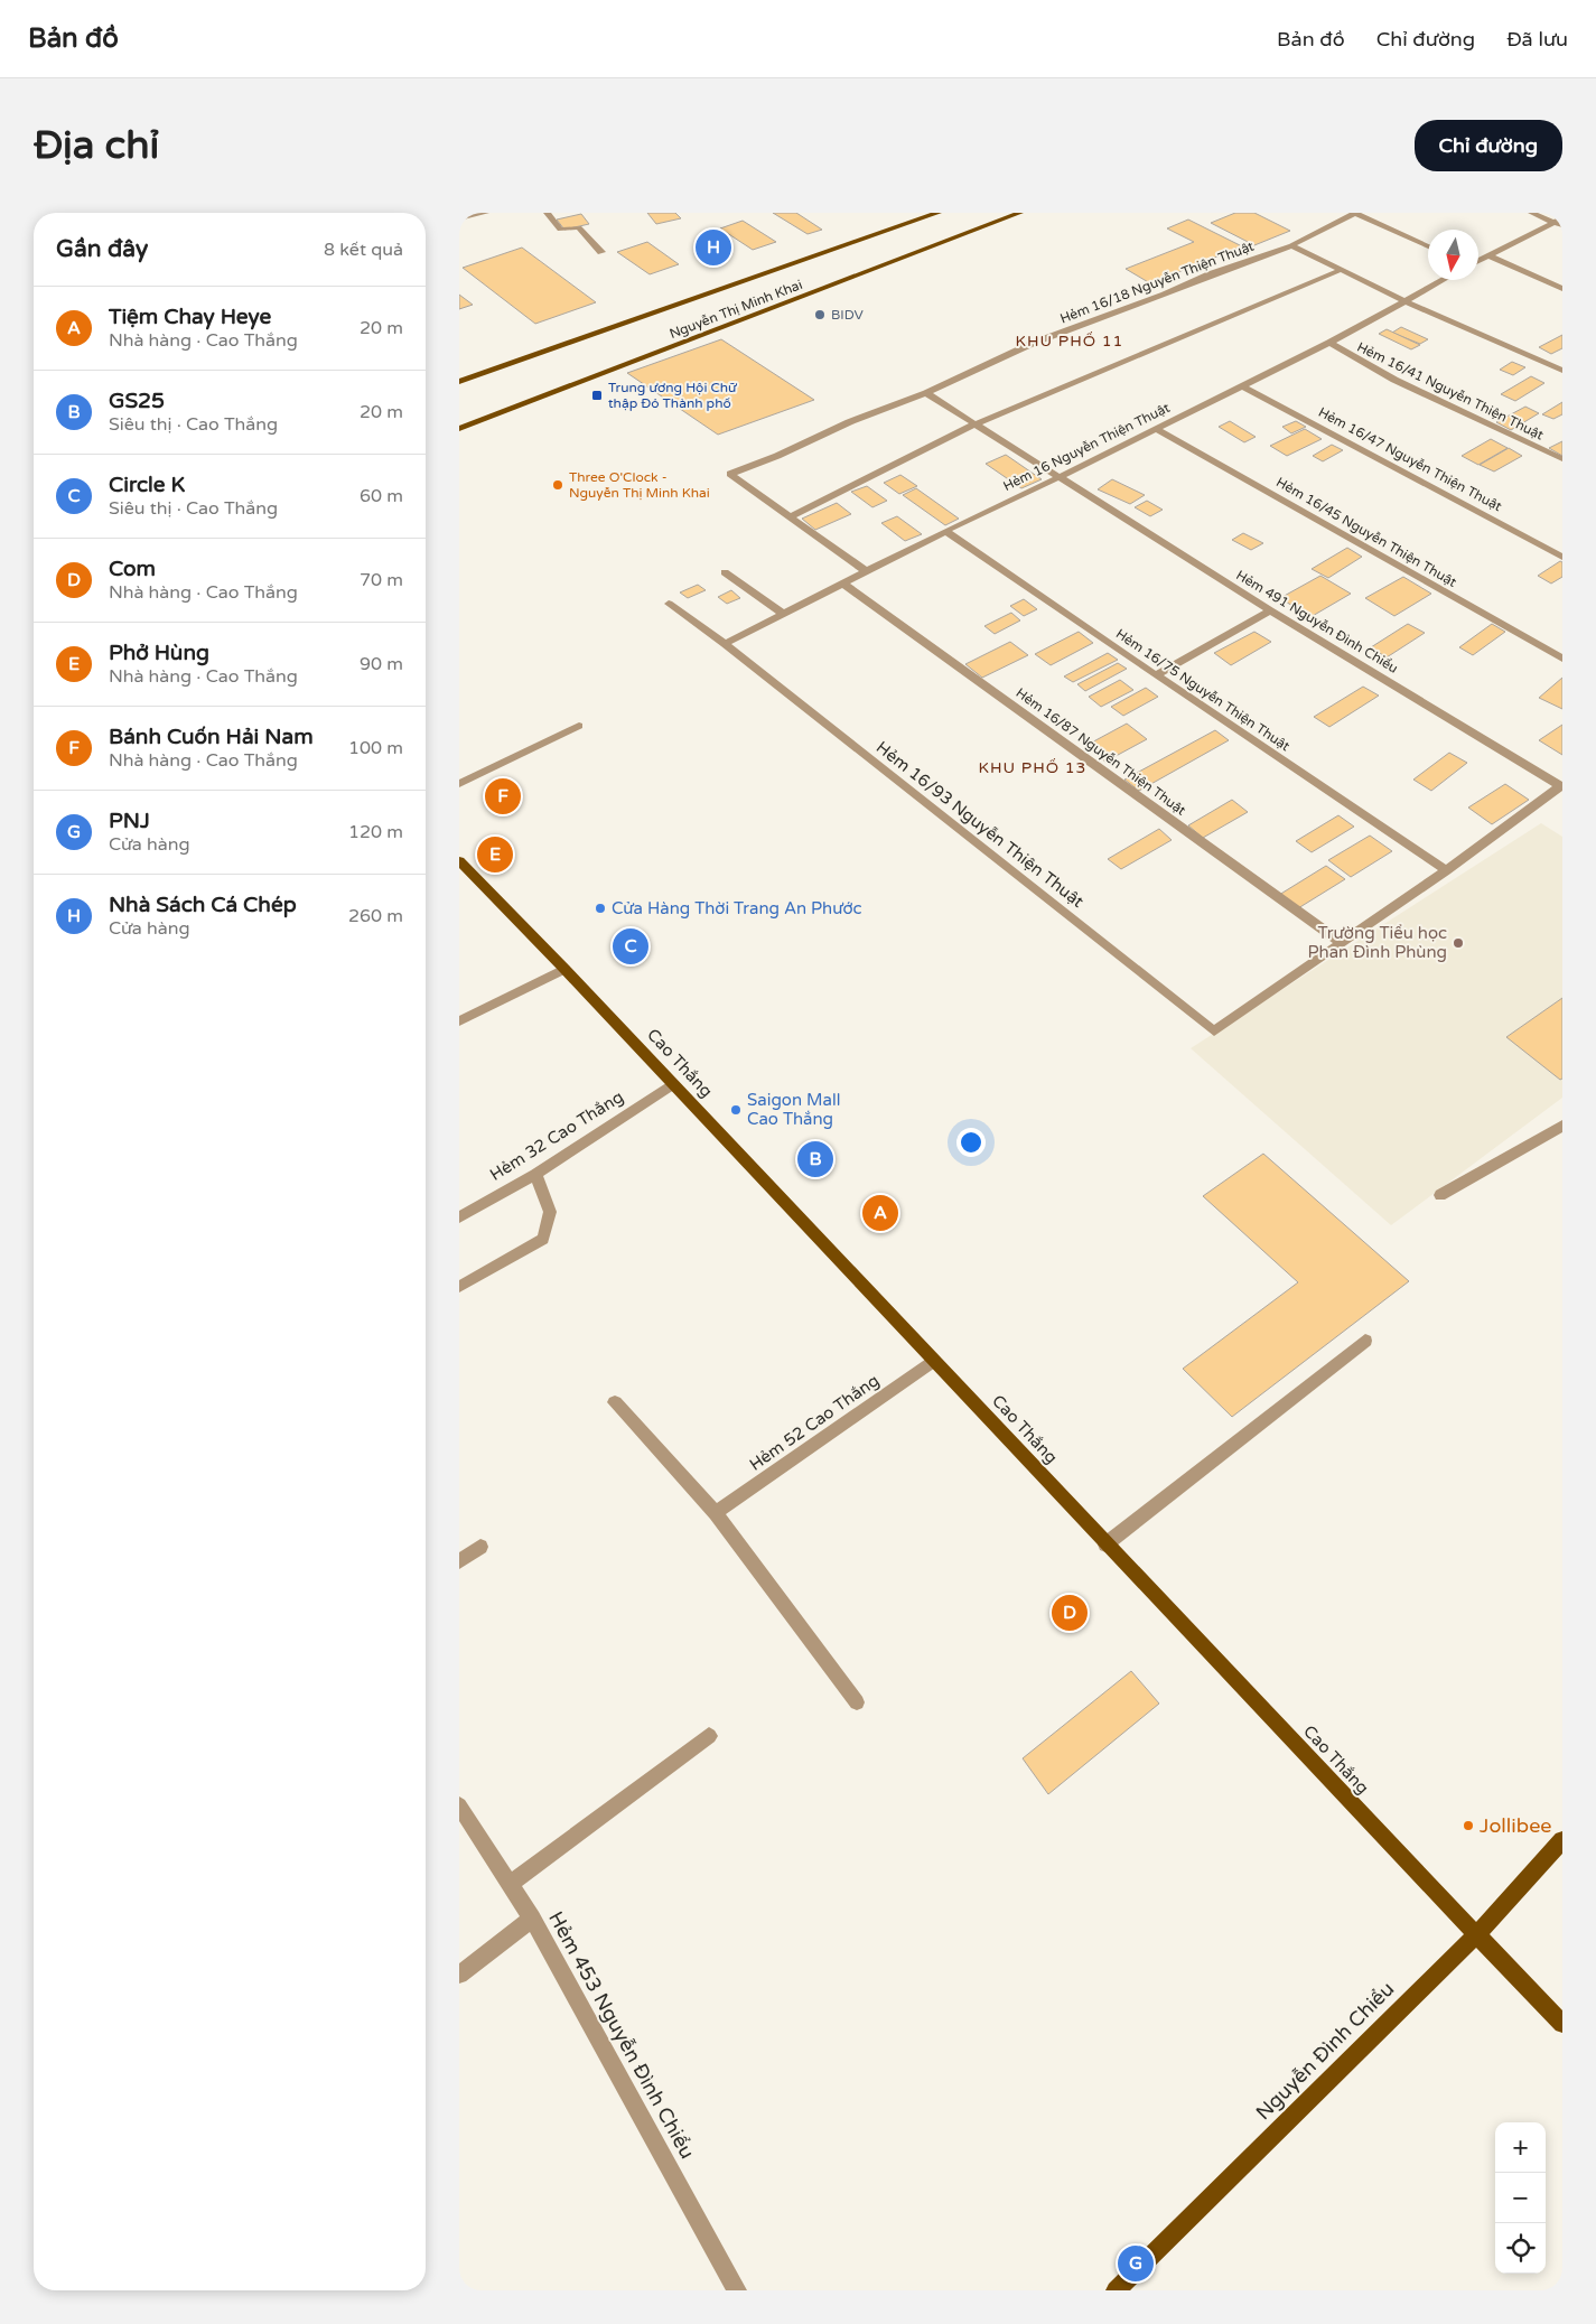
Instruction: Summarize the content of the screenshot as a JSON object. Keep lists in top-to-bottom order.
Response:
{
  "streets": {
    "main road": ["Nguyễn Thị Minh Khai", "Cao Thắng", "Nguyễn Đình Chiểu"],
    "street": [
      "Hẻm 16/18 Nguyễn Thiện Thuật",
      "Hẻm 16/41 Nguyễn Thiện Thuật",
      "Hẻm 16 Nguyễn Thiện Thuật",
      "Hẻm 16/47 Nguyễn Thiện Thuật",
      "Hẻm 16/45 Nguyễn Thiện Thuật",
      "Hẻm 491 Nguyễn Ðình Chiểu",
      "Hẻm 16/75 Nguyễn Thiện Thuật",
      "Hẻm 16/87 Nguyễn Thiện Thuật",
      "Hẻm 16/93 Nguyễn Thiện Thuật",
      "Hẻm 32 Cao Thắng",
      "Hẻm 52 Cao Thắng",
      "Hẻm 453 Nguyễn Ðình Chiểu"
    ]
  },
  "crossings": [
    ["Hẻm 16/18 Nguyễn Thiện Thuật", "Hẻm 491 Nguyễn Ðình Chiểu"],
    ["Hẻm 16/41 Nguyễn Thiện Thuật", "Hẻm 16 Nguyễn Thiện Thuật"],
    ["Hẻm 16 Nguyễn Thiện Thuật", "Hẻm 16/47 Nguyễn Thiện Thuật"],
    ["Hẻm 16 Nguyễn Thiện Thuật", "Hẻm 16/45 Nguyễn Thiện Thuật"],
    ["Hẻm 16 Nguyễn Thiện Thuật", "Hẻm 491 Nguyễn Ðình Chiểu"],
    ["Hẻm 16 Nguyễn Thiện Thuật", "Hẻm 16/75 Nguyễn Thiện Thuật"],
    ["Hẻm 16 Nguyễn Thiện Thuật", "Hẻm 16/87 Nguyễn Thiện Thuật"],
    ["Hẻm 16 Nguyễn Thiện Thuật", "Hẻm 16/93 Nguyễn Thiện Thuật"],
    ["Hẻm 16/87 Nguyễn Thiện Thuật", "Hẻm 16/93 Nguyễn Thiện Thuật"],
    ["Cao Thắng", "Hẻm 32 Cao Thắng"],
    ["Cao Thắng", "Hẻm 52 Cao Thắng"],
    ["Cao Thắng", "Nguyễn Đình Chiểu"]
  ],
  "districts": ["KHU PHỐ 11", "KHU PHỐ 13"],
  "places": {
    "other": [
      "BIDV",
      "Three O'Clock - Nguyễn Thị Minh Khai",
      "Cửa Hàng Thời Trang An Phước",
      "Trường Tiểu học Phan Đình Phùng",
      "Saigon Mall Cao Thắng",
      "Jollibee"
    ],
    "transit": ["Trung ương Hội Chữ thập Đỏ Thành phố"]
  },
  "north": "bottom",
  "page": {
    "header": "Bản đồ",
    "nav": ["Bản đồ", "Chỉ đường", "Đã lưu"],
    "buttons": "Chỉ đường",
    "title": "Địa chỉ",
    "heading": ["Gần đây", "8 kết quả"],
    "pins": [
      "H",
      "F",
      "E",
      "C",
      "B",
      "A",
      "D",
      "G"
    ],
    "list": [
      {
        "mark": "A",
        "name": "Tiệm Chay Heye",
        "note": "Nhà hàng · Cao Thắng",
        "value": "20 m"
      },
      {
        "mark": "B",
        "name": "GS25",
        "note": "Siêu thị · Cao Thắng",
        "value": "20 m"
      },
      {
        "mark": "C",
        "name": "Circle K",
        "note": "Siêu thị · Cao Thắng",
        "value": "60 m"
      },
      {
        "mark": "D",
        "name": "Com",
        "note": "Nhà hàng · Cao Thắng",
        "value": "70 m"
      },
      {
        "mark": "E",
        "name": "Phở Hùng",
        "note": "Nhà hàng · Cao Thắng",
        "value": "90 m"
      },
      {
        "mark": "F",
        "name": "Bánh Cuốn Hải Nam",
        "note": "Nhà hàng · Cao Thắng",
        "value": "100 m"
      },
      {
        "mark": "G",
        "name": "PNJ",
        "note": "Cửa hàng",
        "value": "120 m"
      },
      {
        "mark": "H",
        "name": "Nhà Sách Cá Chép",
        "note": "Cửa hàng",
        "value": "260 m"
      }
    ],
    "map_buttons": ["+", "−"]
  }
}
